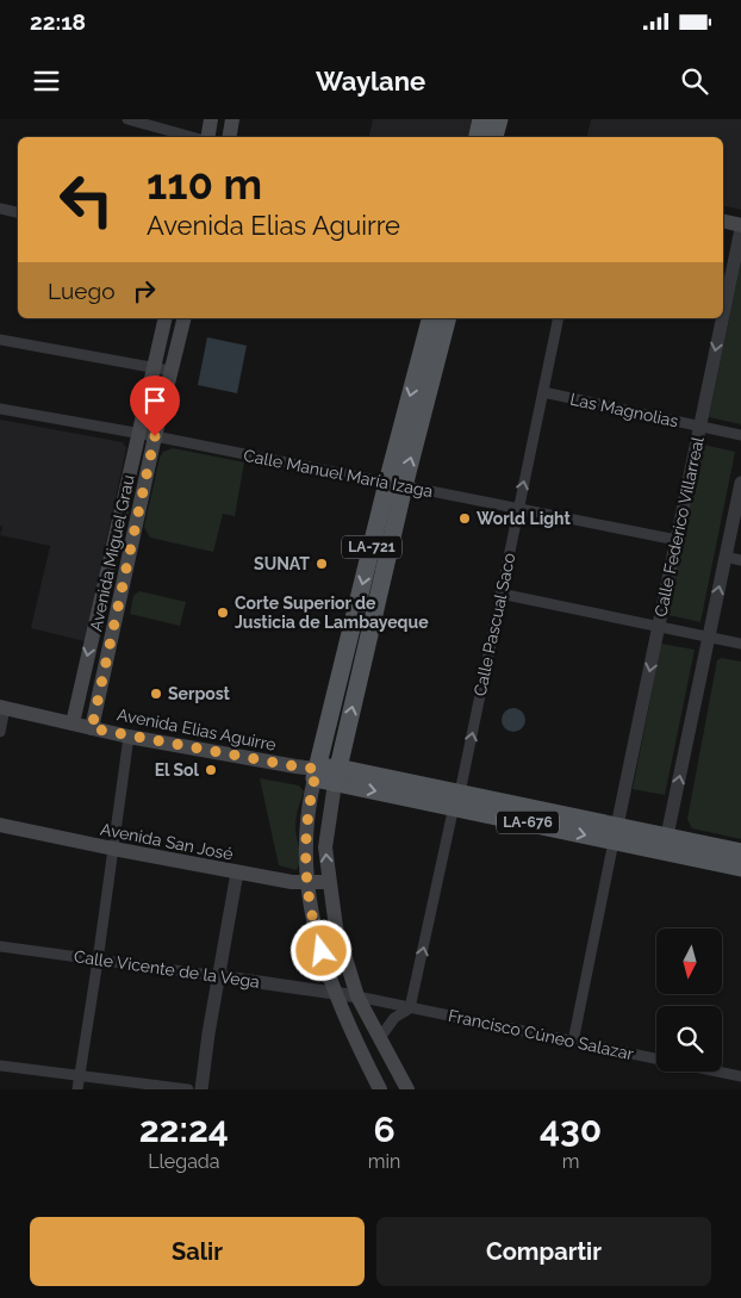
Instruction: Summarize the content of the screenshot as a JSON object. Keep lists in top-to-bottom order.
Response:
{
  "streets": {
    "main road": [
      "LA-721",
      "Avenida Miguel Grau",
      "Avenida Elias Aguirre",
      "LA-676",
      "Avenida San José"
    ],
    "street": [
      "Las Magnolias",
      "Calle Manuel María Izaga",
      "Calle Federico Villarreal",
      "Calle Pascual Saco",
      "Calle Vicente de la Vega",
      "Francisco Cúneo Salazar"
    ]
  },
  "crossings": [
    ["Las Magnolias", "Calle Federico Villarreal"],
    ["Las Magnolias", "Calle Pascual Saco"],
    ["Calle Manuel María Izaga", "Calle Federico Villarreal"],
    ["Calle Manuel María Izaga", "LA-721"],
    ["Calle Manuel María Izaga", "Avenida Miguel Grau"],
    ["Calle Manuel María Izaga", "Calle Pascual Saco"],
    ["Calle Federico Villarreal", "LA-676"],
    ["Calle Federico Villarreal", "Francisco Cúneo Salazar"],
    ["LA-721", "Avenida Elias Aguirre"],
    ["LA-721", "LA-676"],
    ["LA-721", "Avenida San José"],
    ["LA-721", "Calle Vicente de la Vega"],
    ["LA-721", "Francisco Cúneo Salazar"],
    ["Avenida Miguel Grau", "Avenida Elias Aguirre"],
    ["Calle Pascual Saco", "LA-676"],
    ["Calle Pascual Saco", "Francisco Cúneo Salazar"],
    ["Avenida Elias Aguirre", "LA-676"],
    ["Calle Vicente de la Vega", "Francisco Cúneo Salazar"]
  ],
  "one_way": ["Calle Pascual Saco"],
  "places": [
    "World Light",
    "SUNAT",
    "Corte Superior de Justicia de Lambayeque",
    "Serpost",
    "El Sol"
  ],
  "north": "bottom",
  "page": {
    "status": "22:18",
    "header": "Waylane",
    "turn": ["110 m", "Avenida Elias Aguirre"],
    "then": "Luego",
    "eta": [
      "22:24",
      "Llegada",
      "6",
      "min",
      "430",
      "m"
    ],
    "buttons": ["Salir", "Compartir"]
  }
}
